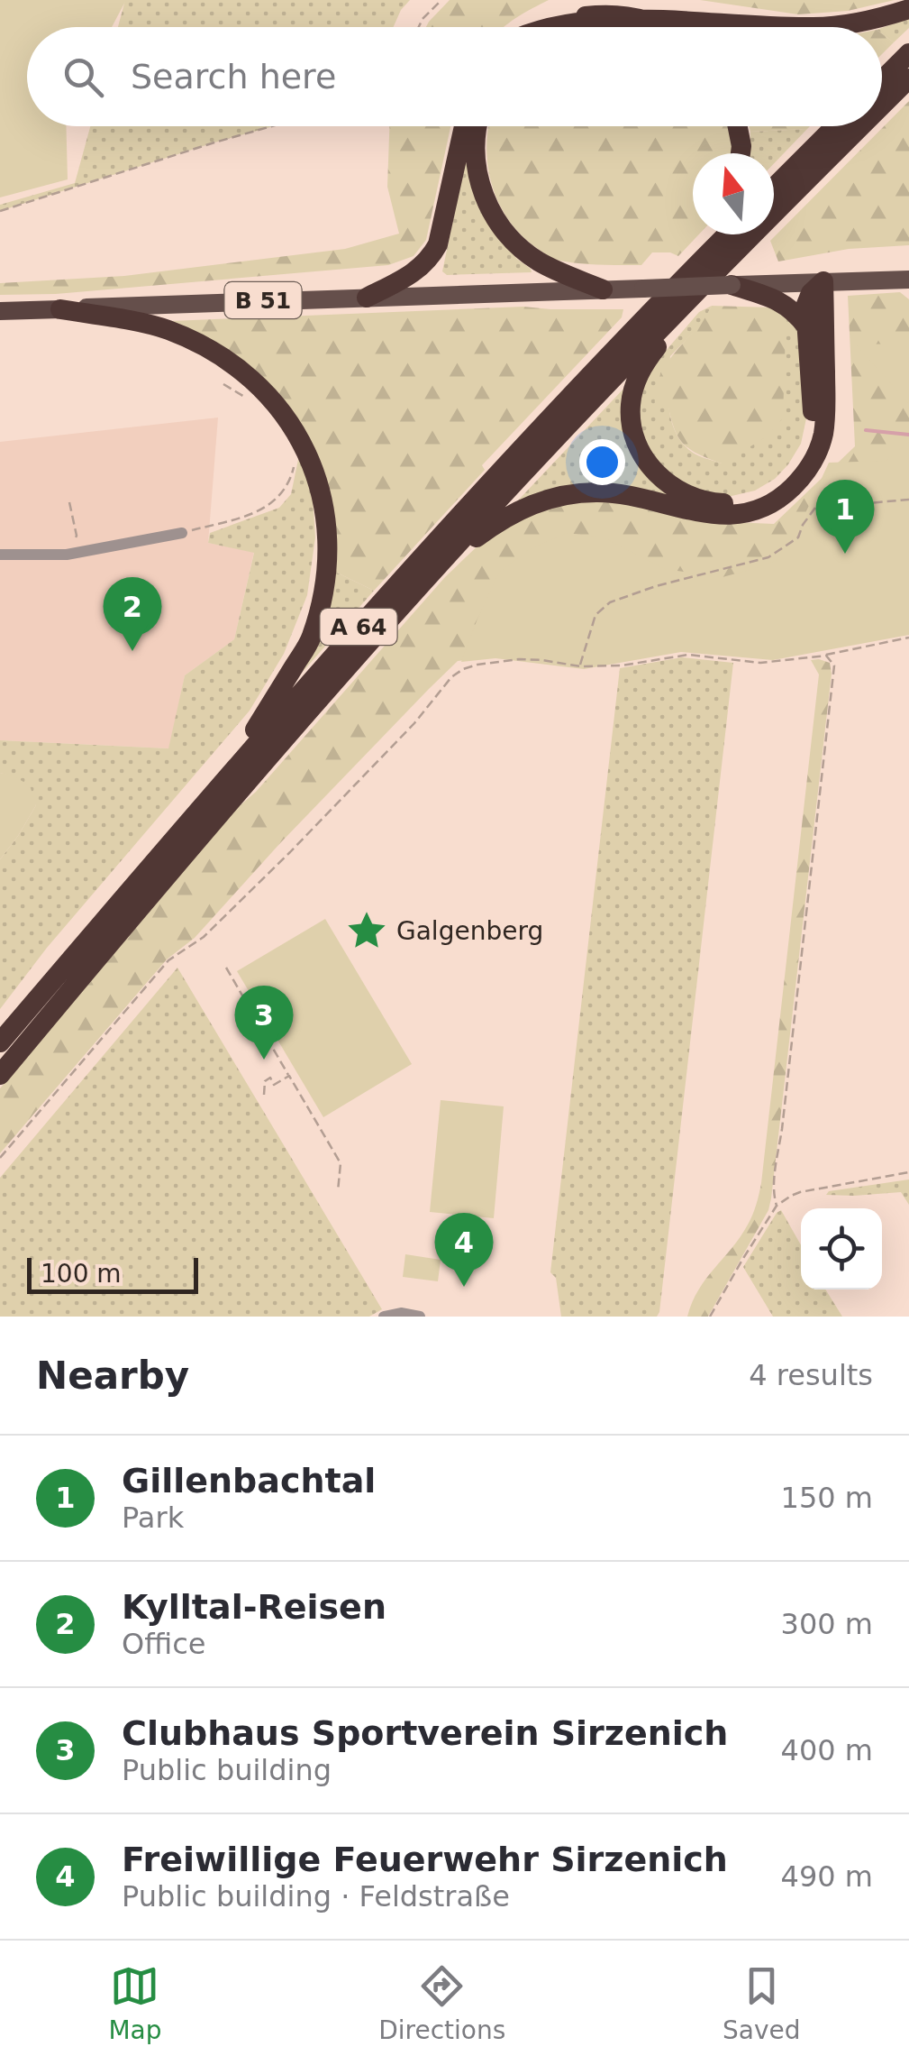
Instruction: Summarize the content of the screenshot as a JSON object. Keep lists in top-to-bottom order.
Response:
{
  "streets": {
    "highway": ["B 51", "A 64"]
  },
  "crossings": [
    ["B 51", "A 64"]
  ],
  "places": {
    "place": ["Galgenberg"]
  },
  "scale_bar": "100 m",
  "north": "top",
  "page": {
    "search": "Search here",
    "pins": [
      "1",
      "2",
      "3",
      "4"
    ],
    "scale": "100 m",
    "heading": ["Nearby", "4 results"],
    "list": [
      {
        "mark": "1",
        "name": "Gillenbachtal",
        "note": "Park",
        "value": "150 m"
      },
      {
        "mark": "2",
        "name": "Kylltal-Reisen",
        "note": "Office",
        "value": "300 m"
      },
      {
        "mark": "3",
        "name": "Clubhaus Sportverein Sirzenich",
        "note": "Public building",
        "value": "400 m"
      },
      {
        "mark": "4",
        "name": "Freiwillige Feuerwehr Sirzenich",
        "note": "Public building · Feldstraße",
        "value": "490 m"
      }
    ],
    "nav": ["Map", "Directions", "Saved"]
  }
}
